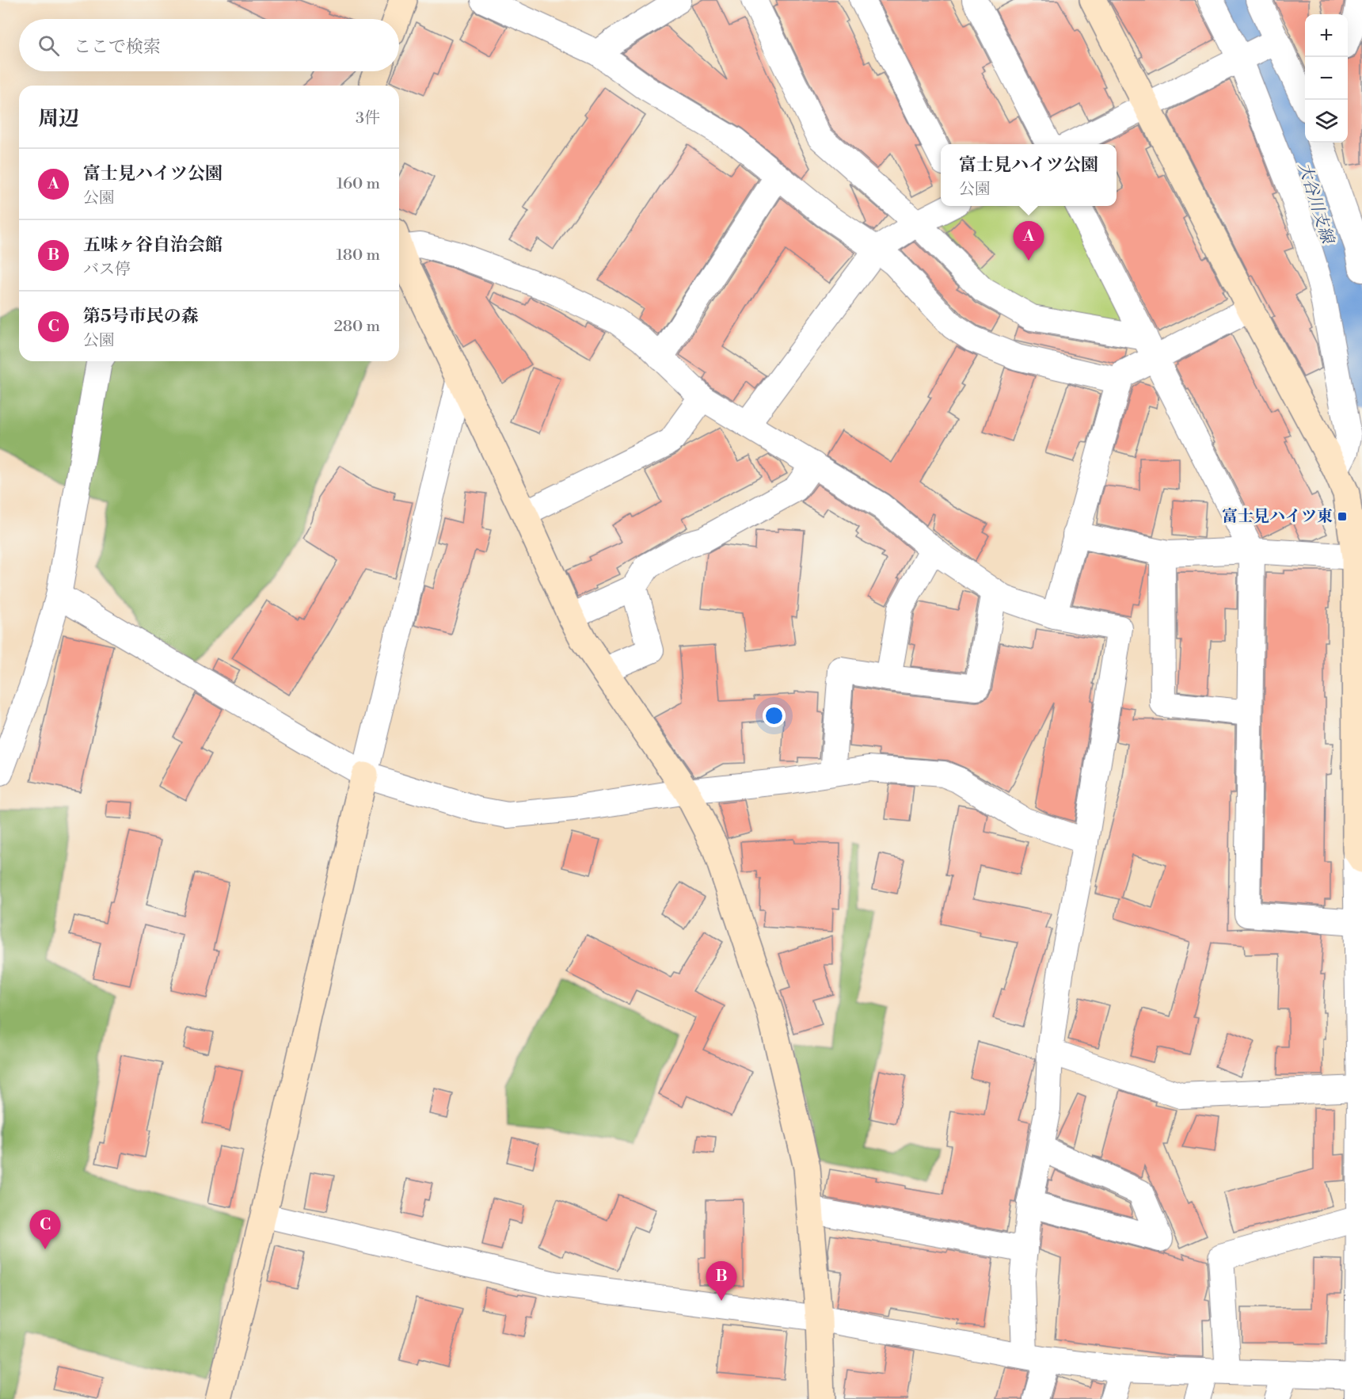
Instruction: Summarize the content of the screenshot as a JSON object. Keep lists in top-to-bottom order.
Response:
{
  "water": ["大谷川支線"],
  "places": {
    "transit": ["富士見ハイツ東"]
  },
  "page": {
    "map_buttons": ["+", "−"],
    "search": "ここで検索",
    "heading": ["周辺", "3件"],
    "popup": ["富士見ハイツ公園", "公園"],
    "list": [
      {
        "mark": "A",
        "name": "富士見ハイツ公園",
        "note": "公園",
        "value": "160 m"
      },
      {
        "mark": "B",
        "name": "五味ヶ谷自治会館",
        "note": "バス停",
        "value": "180 m"
      },
      {
        "mark": "C",
        "name": "第5号市民の森",
        "note": "公園",
        "value": "280 m"
      }
    ],
    "pins": ["A", "C", "B"]
  }
}
